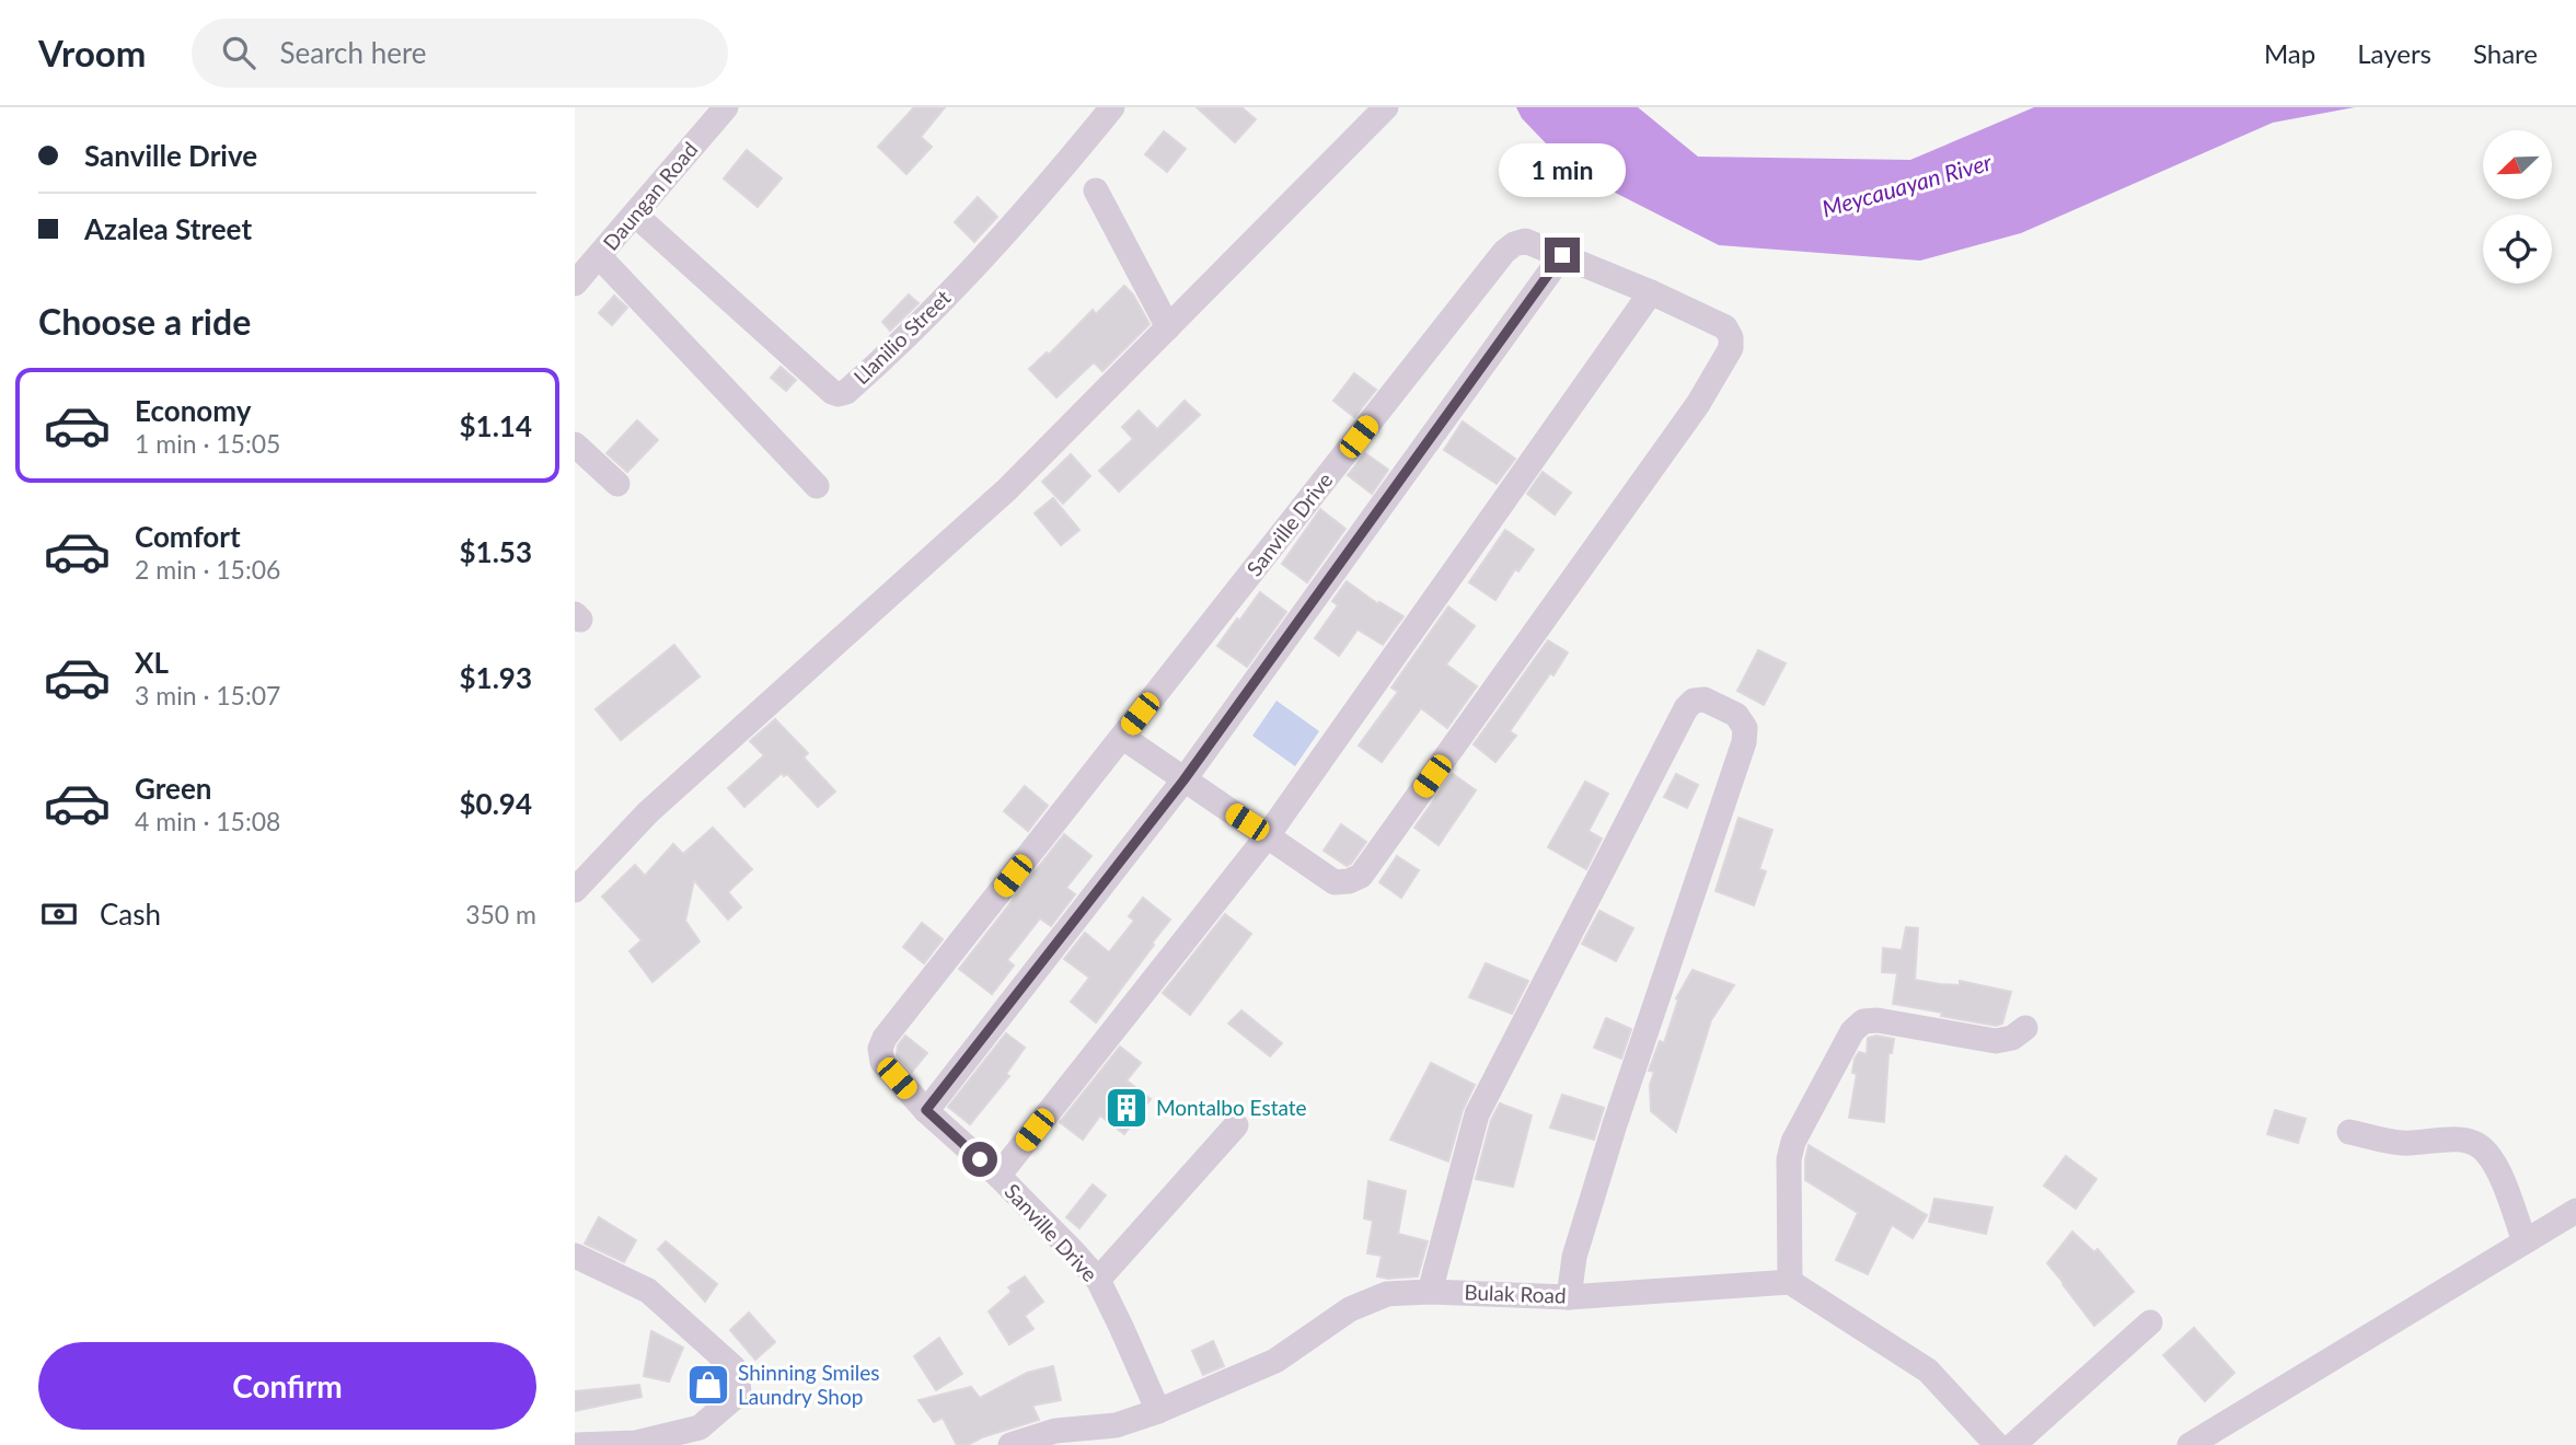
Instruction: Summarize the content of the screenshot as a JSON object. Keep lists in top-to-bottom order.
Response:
{
  "streets": {
    "street": [
      "Daungan Road",
      "Llanilio Street",
      "Sanville Drive",
      "Bulak Road"
    ]
  },
  "crossings": [
    ["Daungan Road", "Llanilio Street"],
    ["Sanville Drive", "Bulak Road"]
  ],
  "water": ["Meycauayan River"],
  "places": {
    "building": ["Montalbo Estate"],
    "shop": ["Shinning Smiles Laundry Shop"]
  },
  "north": "bottom left",
  "page": {
    "header": "Vroom",
    "search": "Search here",
    "nav": ["Map", "Layers", "Share"],
    "banner": ["Sanville Drive", "Azalea Street"],
    "bubble": "1 min",
    "heading": "Choose a ride",
    "list": [
      {
        "name": "Economy",
        "note": "1 min · 15:05",
        "value": "$1.14"
      },
      {
        "name": "Comfort",
        "note": "2 min · 15:06",
        "value": "$1.53"
      },
      {
        "name": "XL",
        "note": "3 min · 15:07",
        "value": "$1.93"
      },
      {
        "name": "Green",
        "note": "4 min · 15:08",
        "value": "$0.94"
      }
    ],
    "pay": ["Cash", "350 m"],
    "buttons": "Confirm"
  }
}
